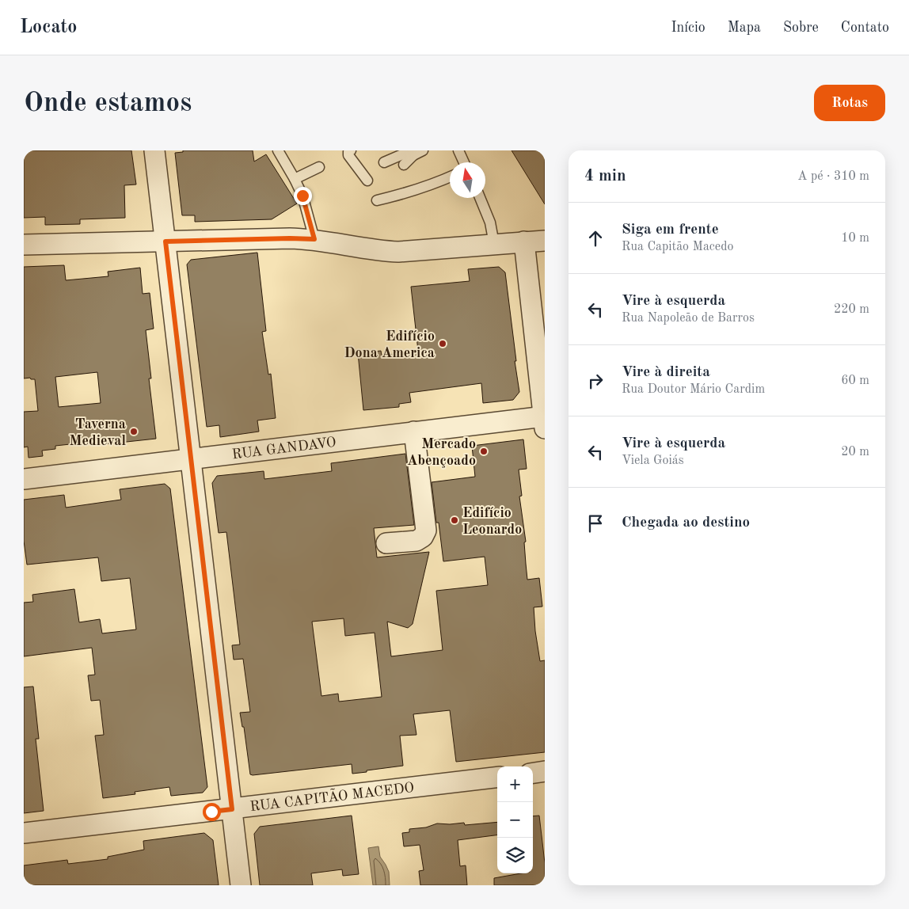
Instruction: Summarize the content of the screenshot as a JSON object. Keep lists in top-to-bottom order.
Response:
{
  "streets": {
    "street": ["RUA GANDAVO", "RUA CAPITÃO MACEDO"]
  },
  "places": [
    "Edifício Dona America",
    "Taverna Medieval",
    "Mercado Abençoado",
    "Edifício Leonardo"
  ],
  "north": "top",
  "page": {
    "header": "Locato",
    "nav": [
      "Início",
      "Mapa",
      "Sobre",
      "Contato"
    ],
    "buttons": "Rotas",
    "title": "Onde estamos",
    "heading": ["4 min", "A pé · 310 m"],
    "list": [
      ["Siga em frente", "Rua Capitão Macedo", "10 m"],
      ["Vire à esquerda", "Rua Napoleão de Barros", "220 m"],
      ["Vire à direita", "Rua Doutor Mário Cardim", "60 m"],
      ["Vire à esquerda", "Viela Goiás", "20 m"],
      "Chegada ao destino"
    ],
    "map_buttons": ["+", "−"]
  }
}
